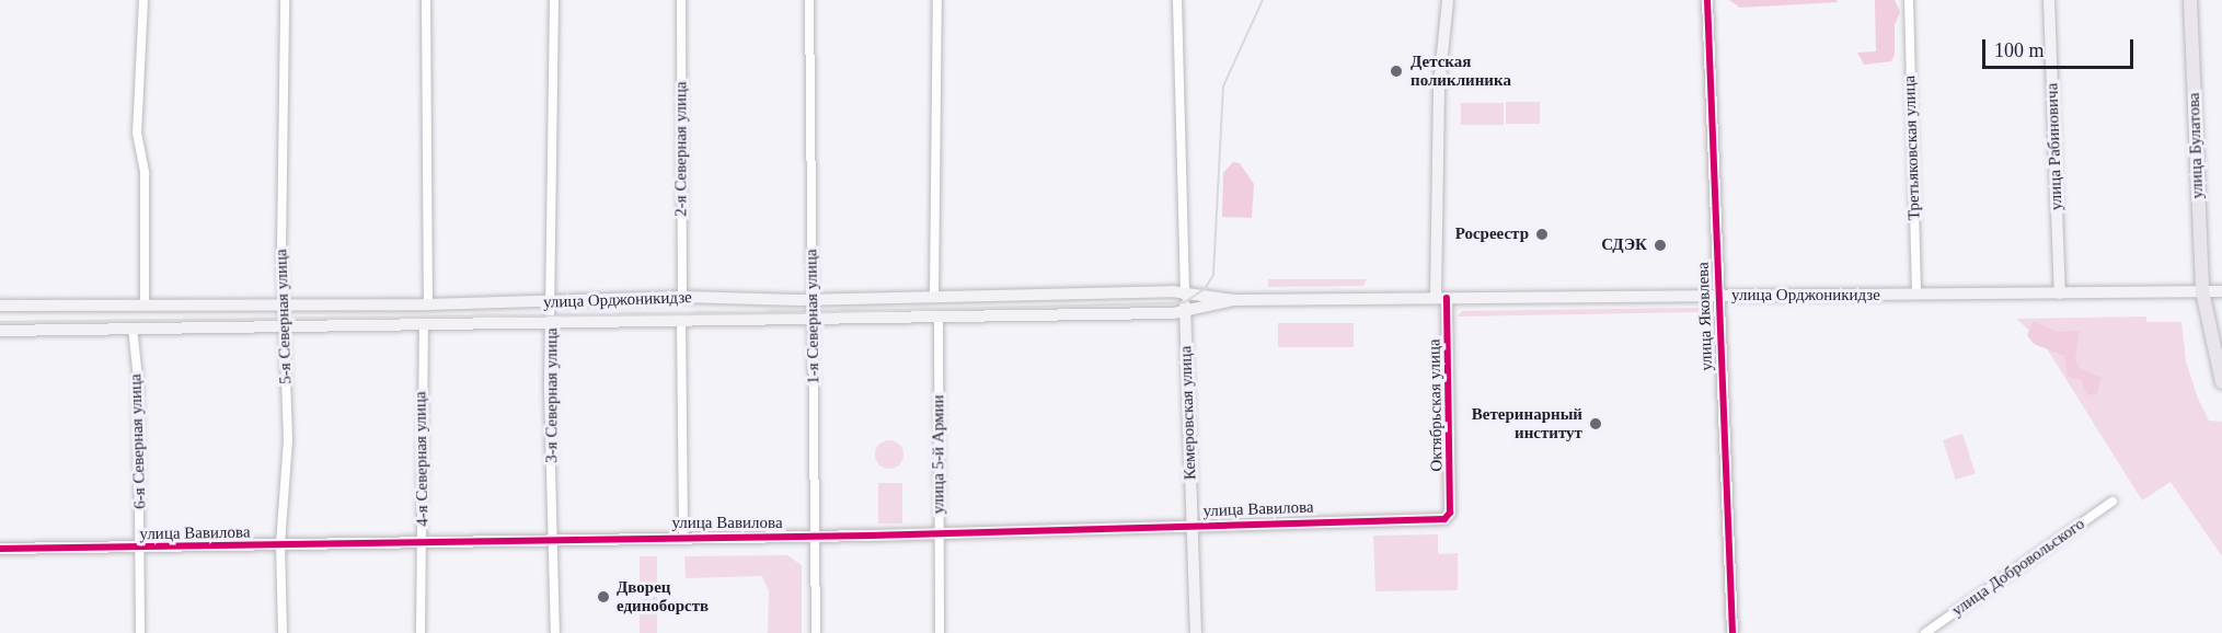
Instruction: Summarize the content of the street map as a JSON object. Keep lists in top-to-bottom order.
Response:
{
  "streets": {
    "main road": [
      "улица Булатова",
      "улица Рабиновича",
      "улица Орджоникидзе",
      "улица Яковлева",
      "Октябрьская улица",
      "Кемеровская улица",
      "улица Вавилова"
    ],
    "street": [
      "Третьяковская улица",
      "2-я Северная улица",
      "5-я Северная улица",
      "1-я Северная улица",
      "3-я Северная улица",
      "6-я Северная улица",
      "улица 5-й Армии",
      "4-я Северная улица",
      "улица Добровольского"
    ]
  },
  "crossings": [
    ["улица Булатова", "улица Орджоникидзе"],
    ["улица Рабиновича", "улица Орджоникидзе"],
    ["Третьяковская улица", "улица Орджоникидзе"],
    ["2-я Северная улица", "улица Орджоникидзе"],
    ["улица Орджоникидзе", "5-я Северная улица"],
    ["улица Орджоникидзе", "1-я Северная улица"],
    ["улица Орджоникидзе", "улица Яковлева"],
    ["улица Орджоникидзе", "3-я Северная улица"],
    ["улица Орджоникидзе", "Октябрьская улица"],
    ["улица Орджоникидзе", "Кемеровская улица"],
    ["улица Орджоникидзе", "6-я Северная улица"],
    ["улица Орджоникидзе", "улица 5-й Армии"],
    ["улица Орджоникидзе", "4-я Северная улица"],
    ["5-я Северная улица", "улица Вавилова"],
    ["1-я Северная улица", "улица Вавилова"],
    ["3-я Северная улица", "улица Вавилова"],
    ["Октябрьская улица", "улица Вавилова"],
    ["Кемеровская улица", "улица Вавилова"],
    ["6-я Северная улица", "улица Вавилова"],
    ["улица 5-й Армии", "улица Вавилова"],
    ["4-я Северная улица", "улица Вавилова"]
  ],
  "places": [
    "Детская поликлиника",
    "Росреестр",
    "СДЭК",
    "Ветеринарный институт",
    "Дворец единоборств"
  ],
  "scale_bar": "100 m"
}
